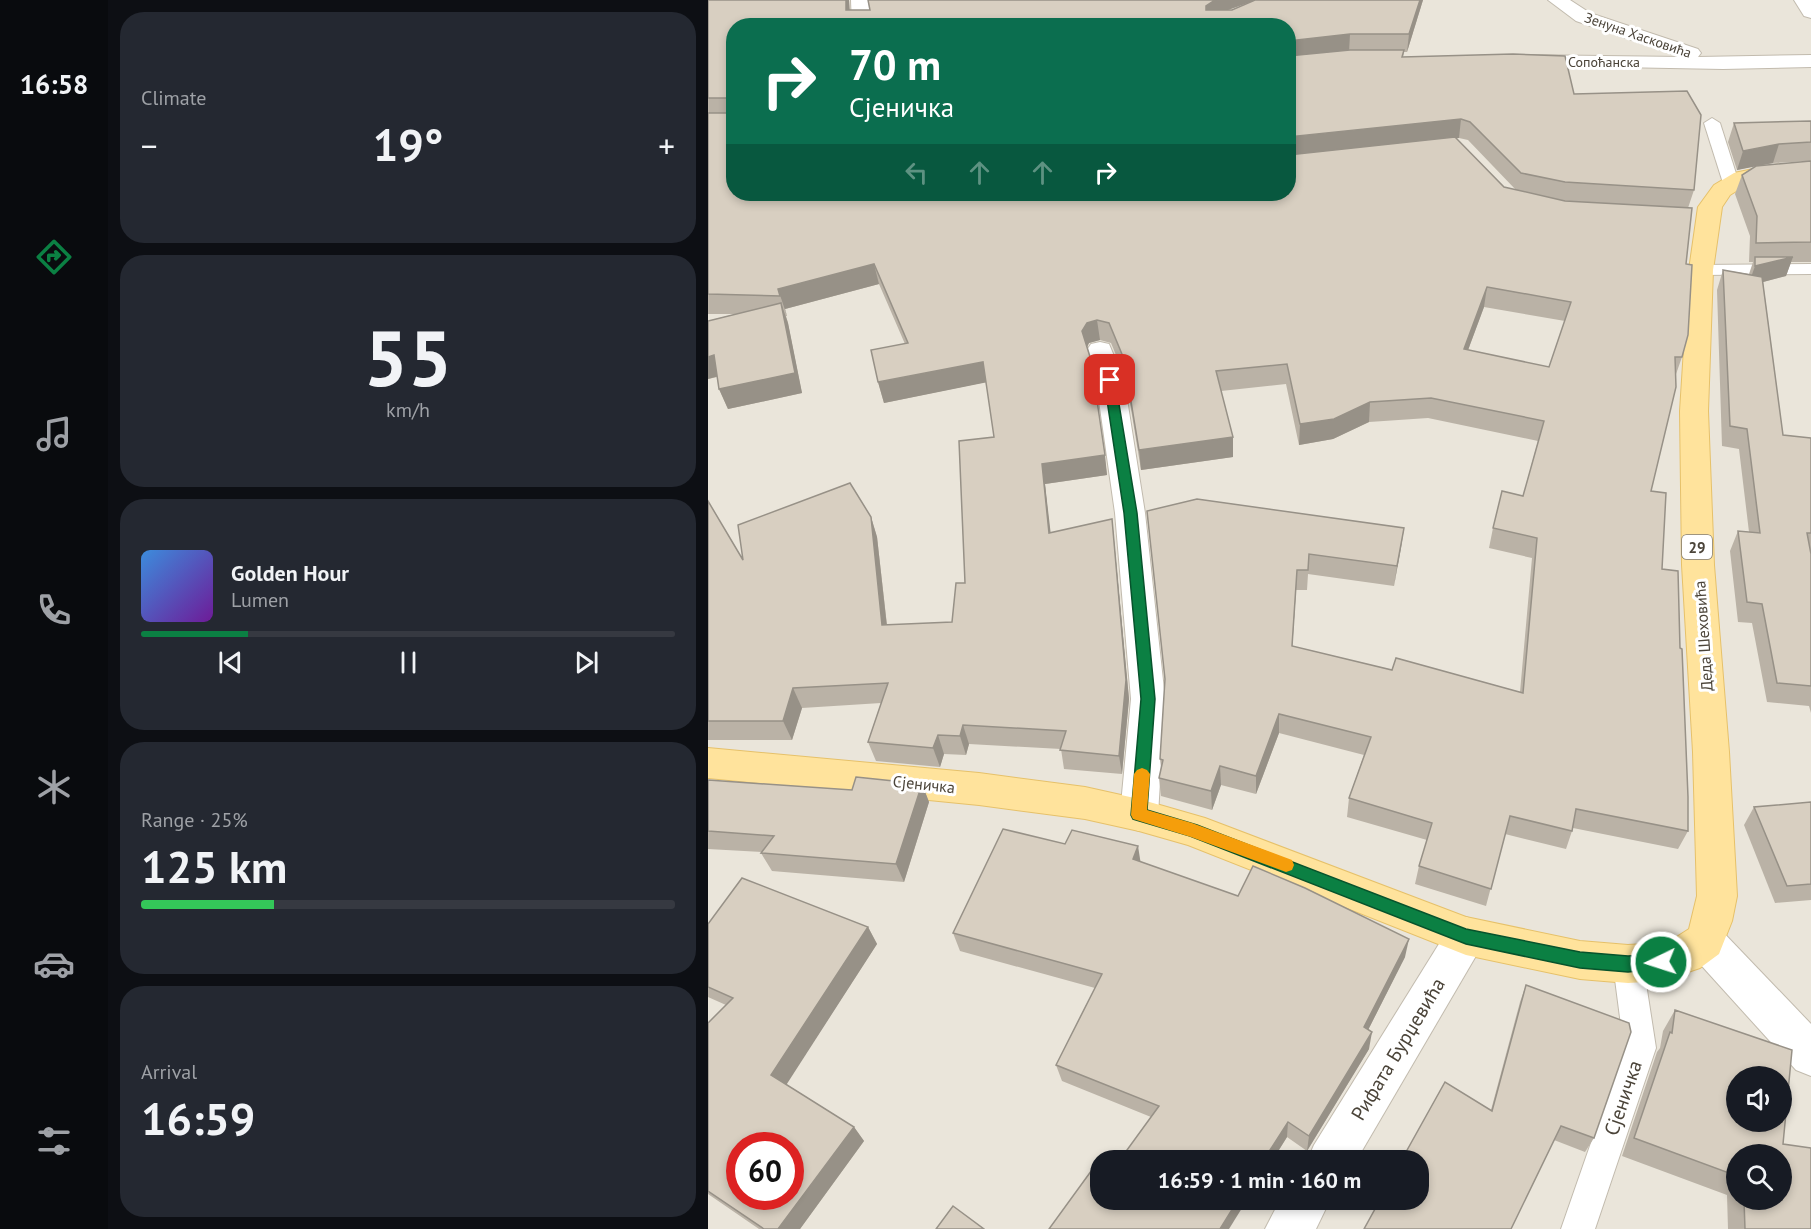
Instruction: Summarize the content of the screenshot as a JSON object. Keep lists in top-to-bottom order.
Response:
{
  "streets": {
    "main road": ["29", "Деда Шеховића", "Сјеничка"],
    "street": ["Зенуна Хасковића", "Сопоћанска", "Рифата Бурџевића"]
  },
  "crossings": [
    ["Зенуна Хасковића", "Сопоћанска"],
    ["Деда Шеховића", "Сјеничка"],
    ["Сјеничка", "Рифата Бурџевића"]
  ],
  "page": {
    "tabs": "16:58",
    "tile": [
      "Climate",
      ["55", "km/h"],
      ["Range · 25%", "125 km"],
      ["Arrival", "16:59"]
    ],
    "turn": ["70 m", "Сјеничка"],
    "heat": ["−", "19°", "+"],
    "song": ["Golden Hour", "Lumen"],
    "limit": "60",
    "trip": "16:59 · 1 min · 160 m"
  }
}
